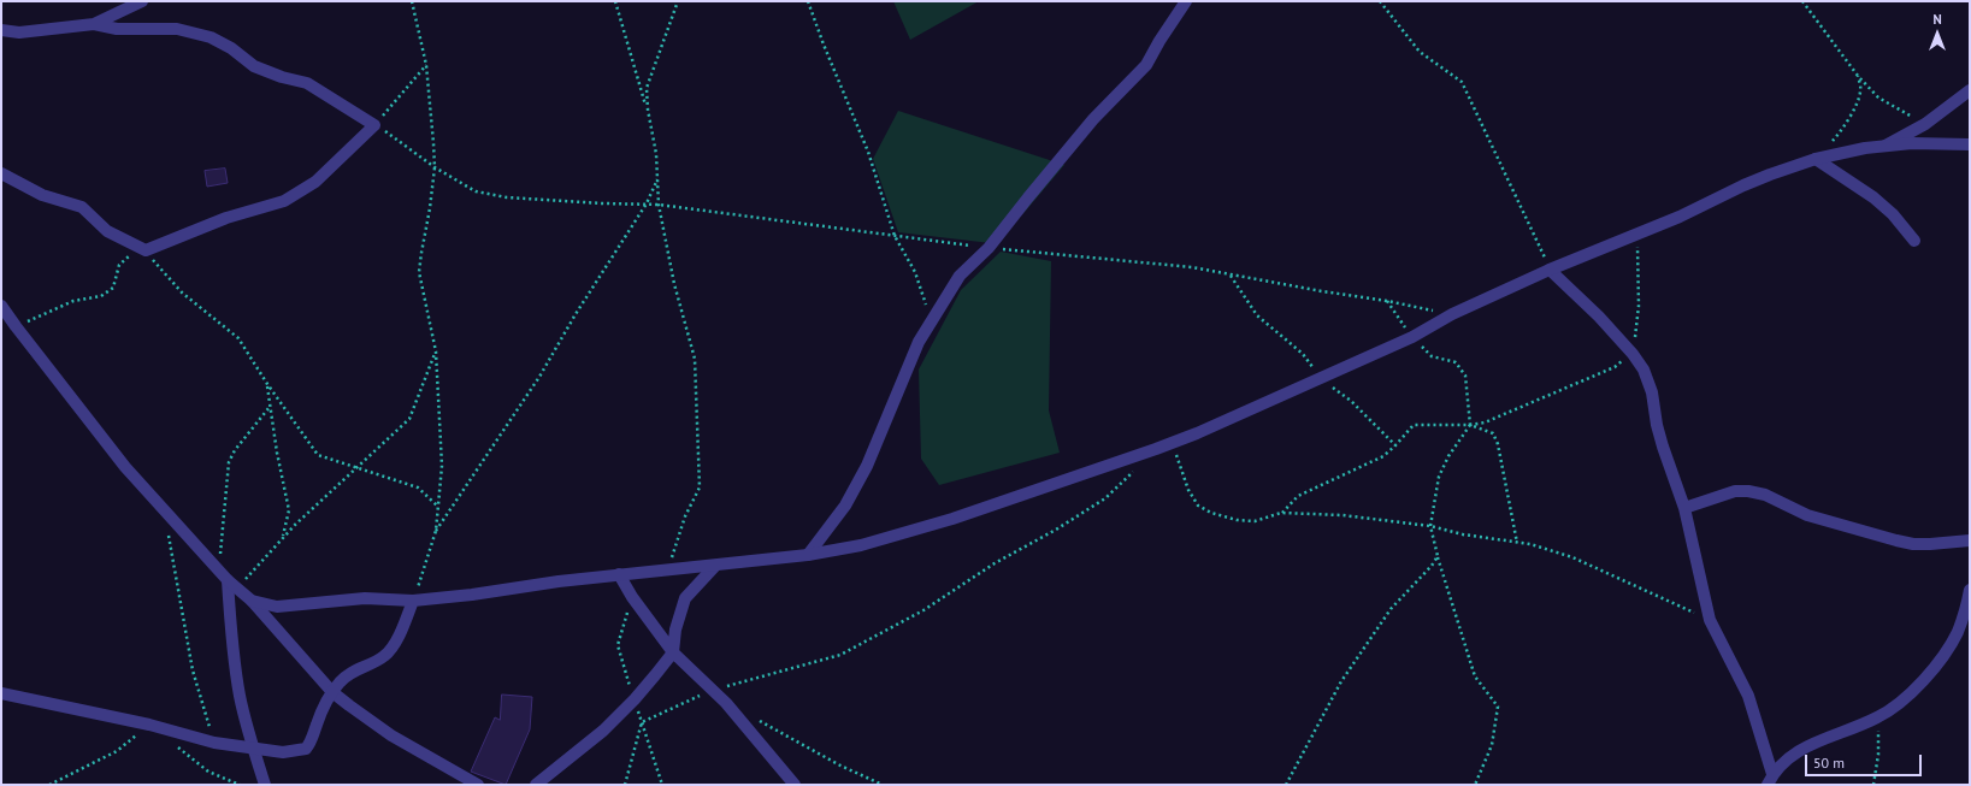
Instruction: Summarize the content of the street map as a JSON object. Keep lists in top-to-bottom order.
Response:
{
  "scale_bar": "50 m",
  "north": "top"
}
